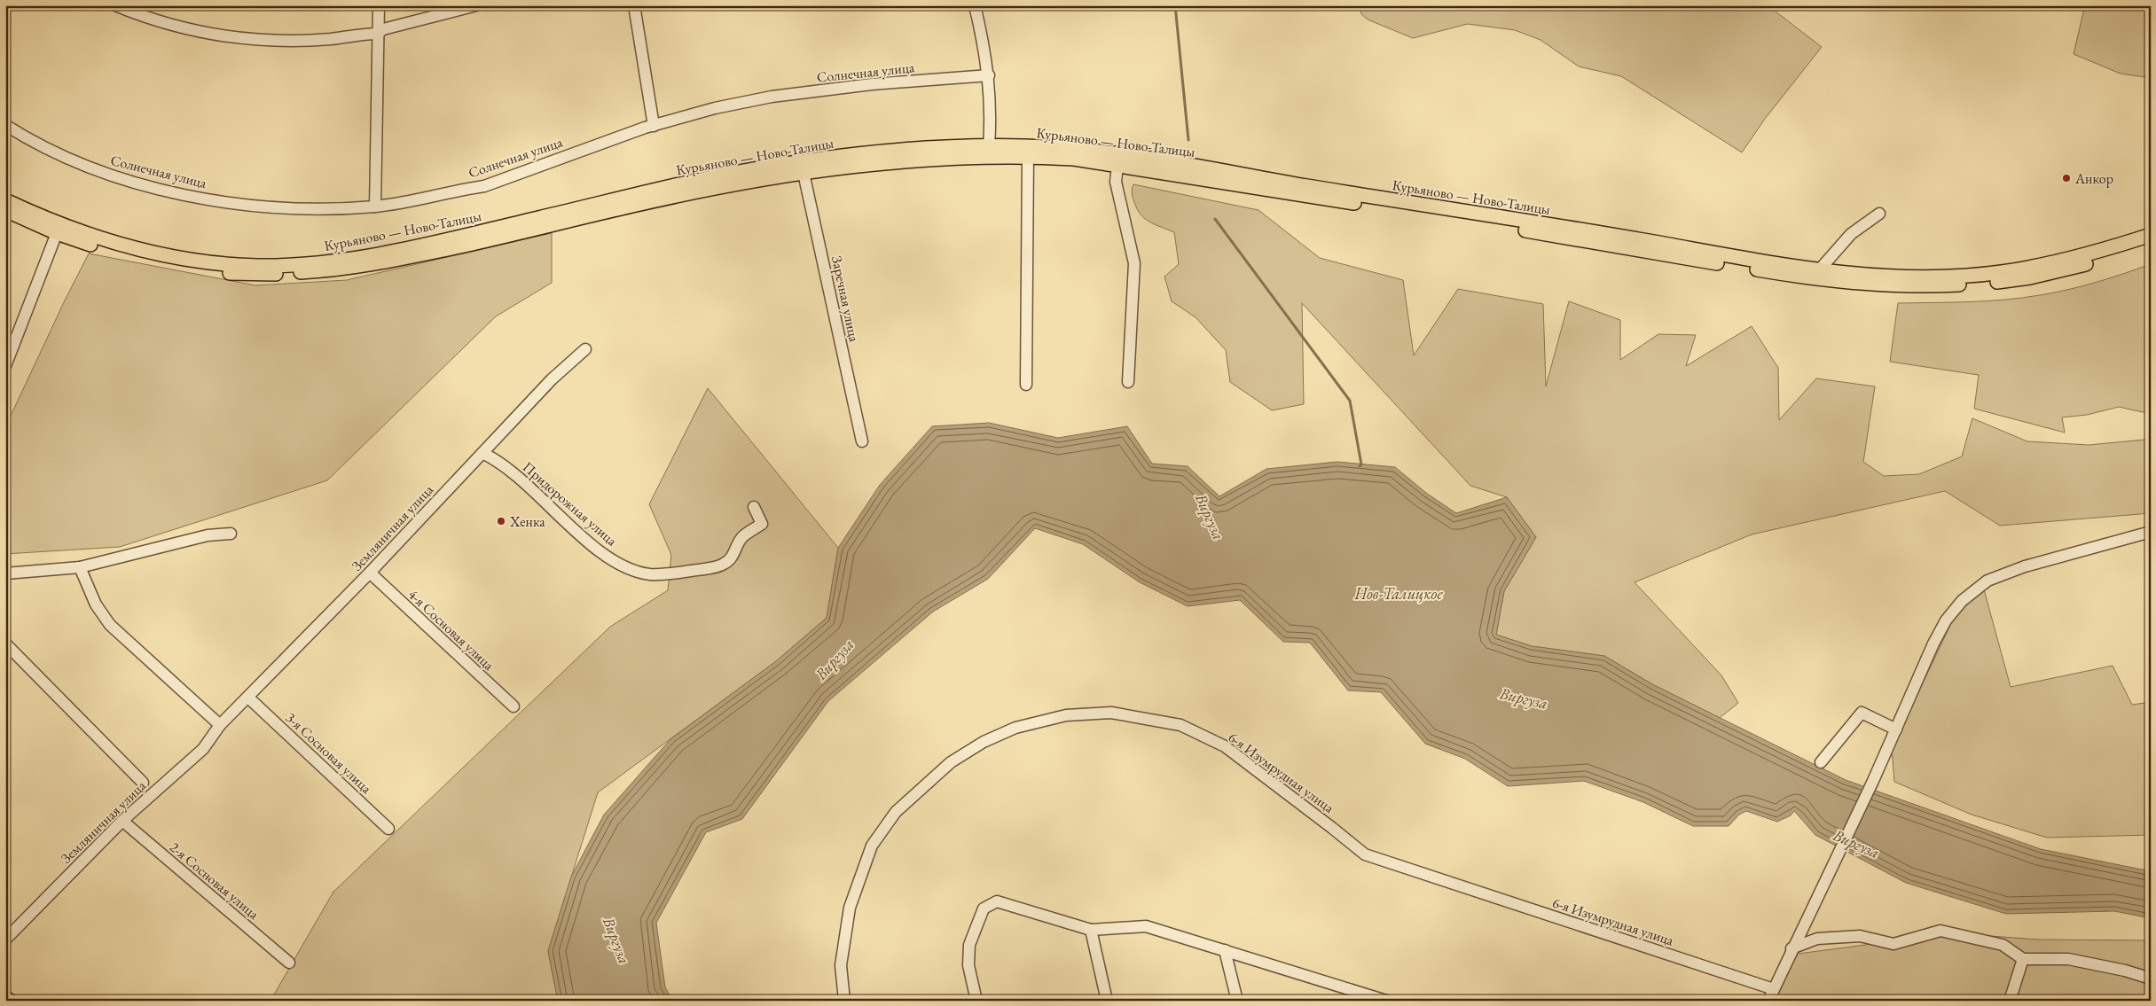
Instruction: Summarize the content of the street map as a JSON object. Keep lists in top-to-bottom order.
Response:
{
  "streets": {
    "main road": ["Курьяново — Ново-Талицы"],
    "street": [
      "Солнечная улица",
      "Заречная улица",
      "Придорожная улица",
      "Земляничная улица",
      "4-я Сосновая улица",
      "3-я Сосновая улица",
      "6-я Изумрудная улица",
      "2-я Сосновая улица"
    ]
  },
  "crossings": [
    ["Курьяново — Ново-Талицы", "Заречная улица"],
    ["Придорожная улица", "Земляничная улица"],
    ["Земляничная улица", "4-я Сосновая улица"],
    ["Земляничная улица", "3-я Сосновая улица"],
    ["Земляничная улица", "2-я Сосновая улица"]
  ],
  "water": ["Виргуза", "Нов-Талицкое"],
  "places": ["Анкор", "Хенка"]
}
